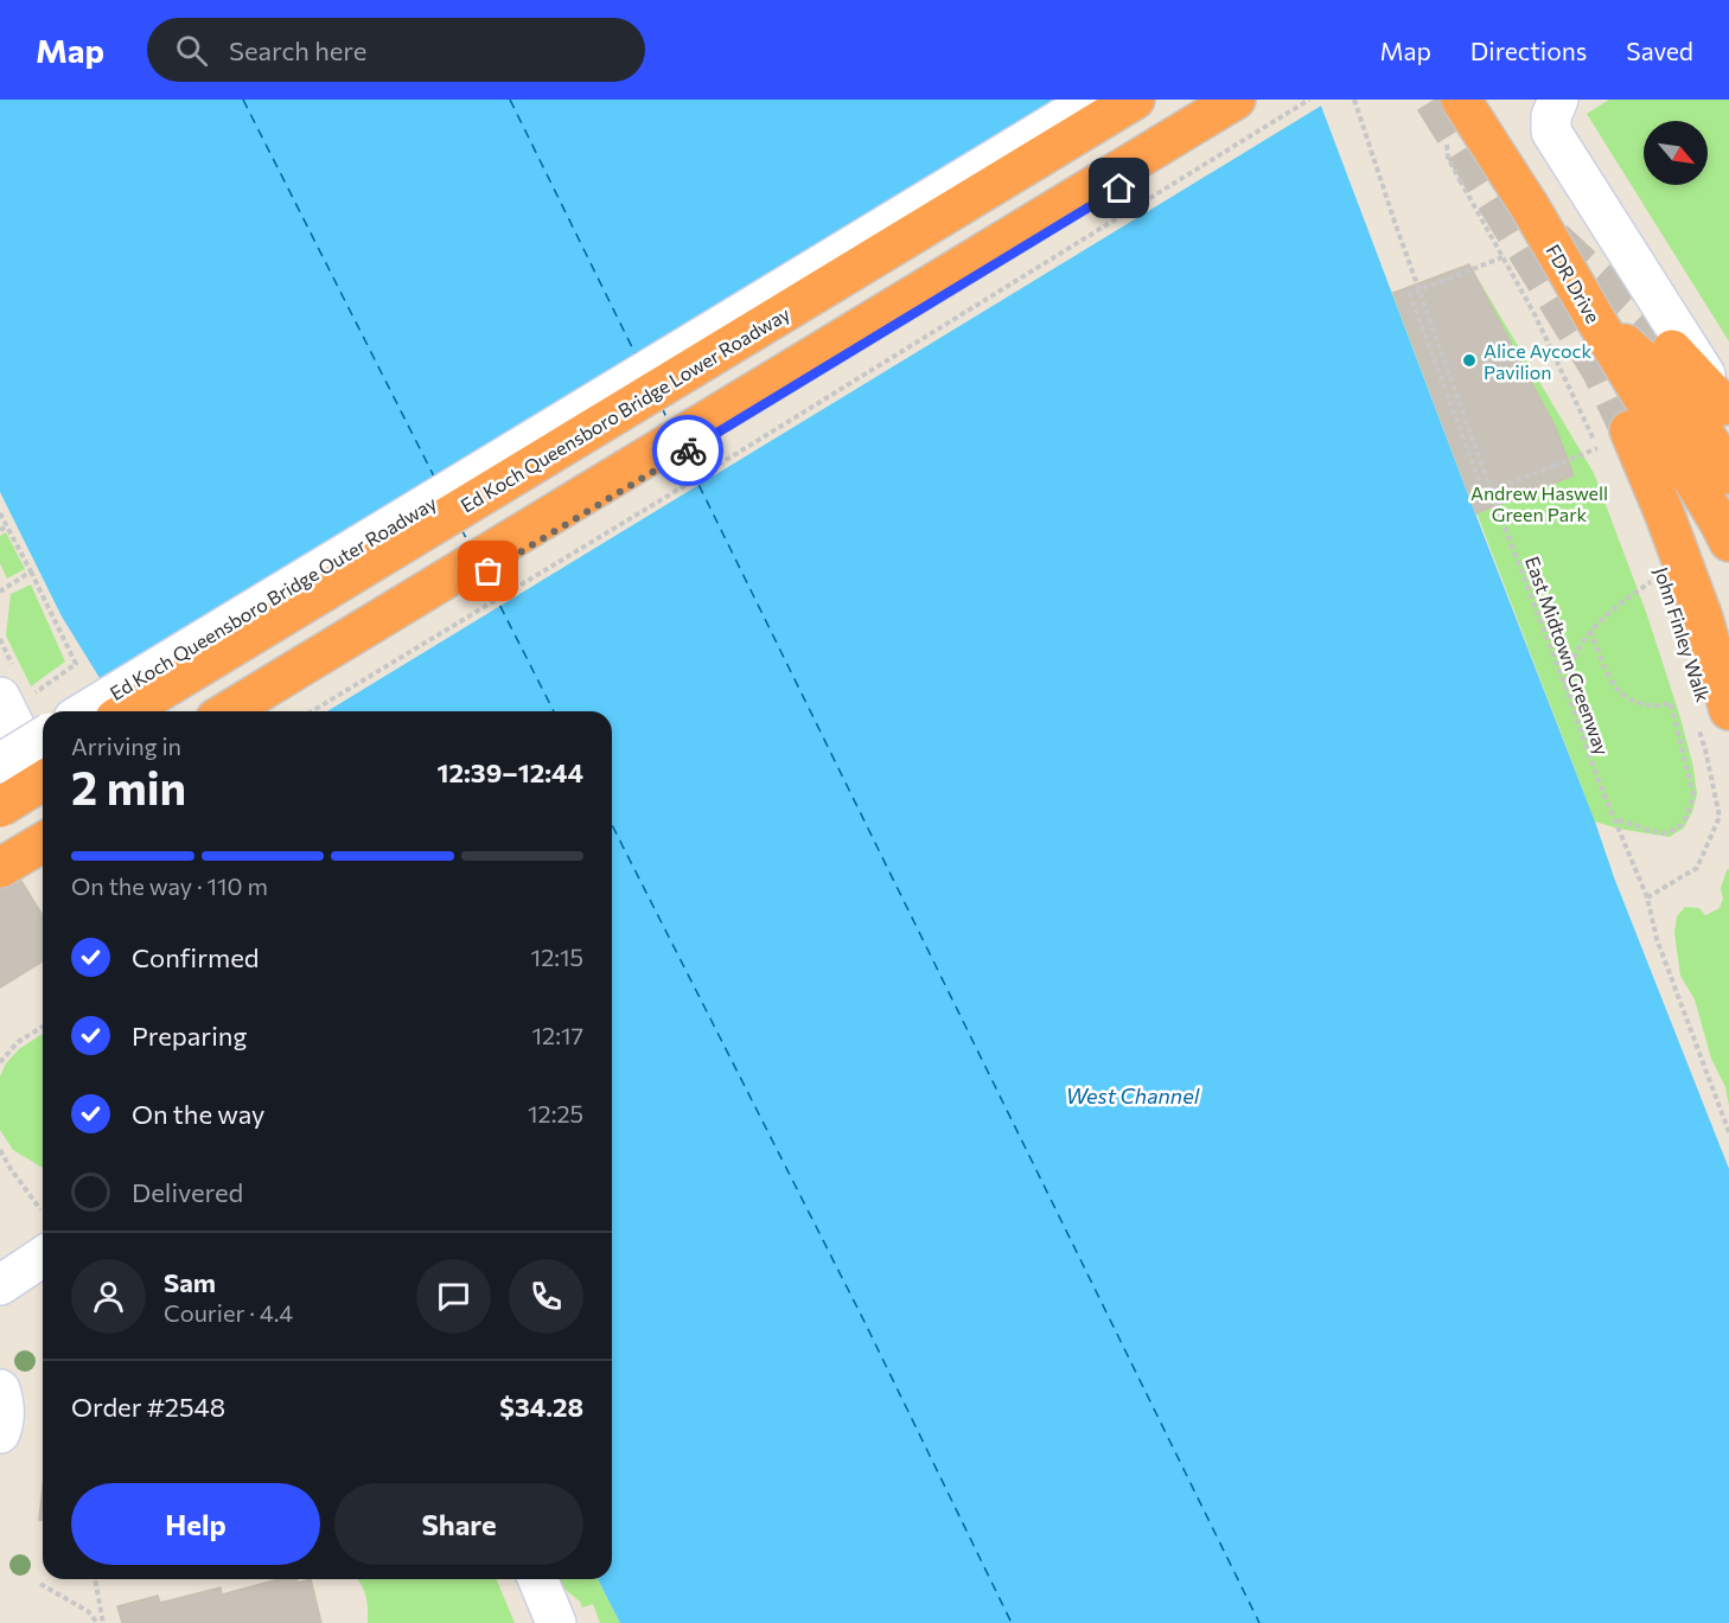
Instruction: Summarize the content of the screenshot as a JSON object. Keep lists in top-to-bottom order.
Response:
{
  "streets": {
    "highway": ["FDR Drive", "Ed Koch Queensboro Bridge Lower Roadway"],
    "street": ["Ed Koch Queensboro Bridge Outer Roadway"],
    "path": ["John Finley Walk", "East Midtown Greenway"]
  },
  "crossings": [
    ["John Finley Walk", "East Midtown Greenway"]
  ],
  "water": ["West Channel"],
  "parks": ["Andrew Haswell Green Park"],
  "places": ["Alice Aycock Pavilion"],
  "north": "bottom right",
  "page": {
    "header": "Map",
    "search": "Search here",
    "nav": ["Map", "Directions", "Saved"],
    "heading": ["2 min", "Arriving in", "12:39–12:44"],
    "panel": [
      "Sam",
      "Courier · 4.4",
      "Order #2548",
      "$34.28"
    ],
    "bar": "On the way · 110 m",
    "list": [
      ["Confirmed", "12:15"],
      ["Preparing", "12:17"],
      ["On the way", "12:25"],
      "Delivered"
    ],
    "buttons": ["Help", "Share"]
  }
}
